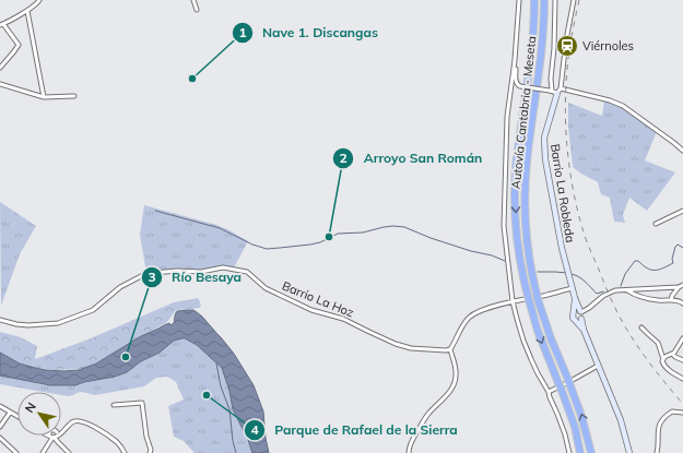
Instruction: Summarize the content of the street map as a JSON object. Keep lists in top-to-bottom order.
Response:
{
  "streets": {
    "highway": ["Autovía Cantabria - Meseta"],
    "street": ["Barrio La Robleda", "Barrio La Hoz"]
  },
  "places": {
    "station": ["Viérnoles"],
    "other": [
      "Nave 1. Discangas",
      "Arroyo San Román",
      "Río Besaya",
      "Parque de Rafael de la Sierra"
    ]
  },
  "north": "top left"
}
